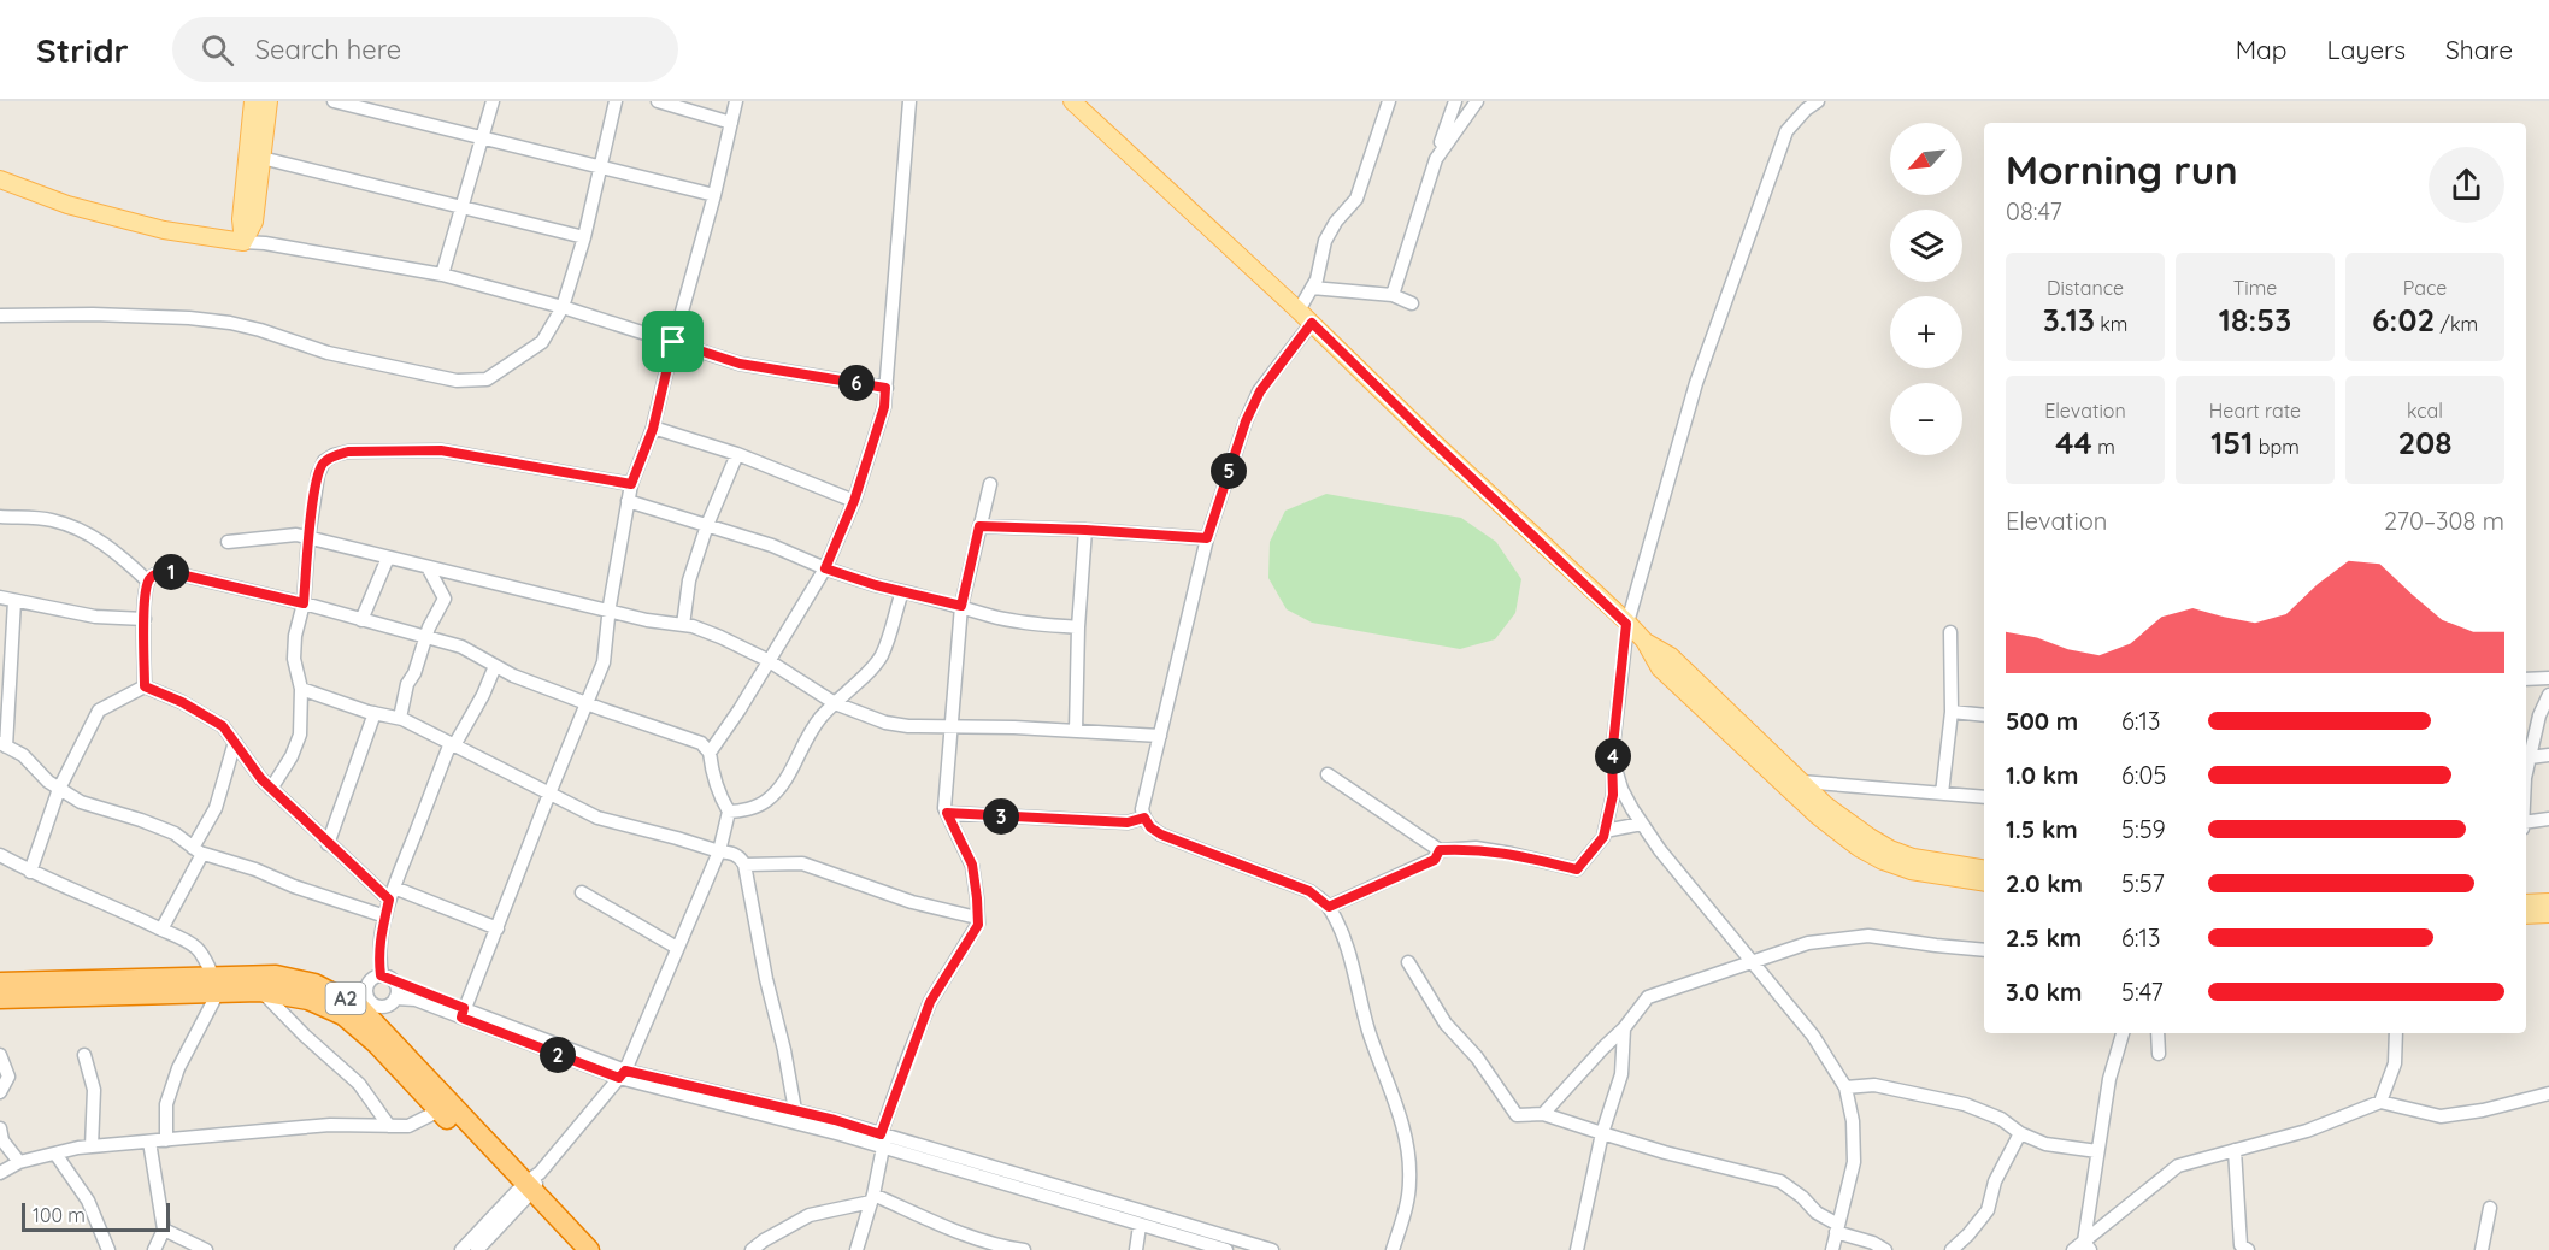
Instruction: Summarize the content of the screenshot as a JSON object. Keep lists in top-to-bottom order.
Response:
{
  "streets": {
    "highway": ["A2"]
  },
  "scale_bar": "100 m",
  "north": "bottom left",
  "page": {
    "header": "Stridr",
    "search": "Search here",
    "nav": ["Map", "Layers", "Share"],
    "map_buttons": ["+", "−"],
    "heading": ["Morning run", "08:47"],
    "stats": [
      ["Distance", "3.13 km"],
      ["Time", "18:53"],
      ["Pace", "6:02 /km"],
      ["Elevation", "44 m"],
      ["Heart rate", "151 bpm"],
      ["kcal", "208"]
    ],
    "pins": [
      "6",
      "5",
      "1",
      "4",
      "3",
      "2"
    ],
    "chart": ["Elevation", "270–308 m"],
    "list": [
      {
        "name": "500 m",
        "note": "6:13"
      },
      {
        "name": "1.0 km",
        "note": "6:05"
      },
      {
        "name": "1.5 km",
        "note": "5:59"
      },
      {
        "name": "2.0 km",
        "note": "5:57"
      },
      {
        "name": "2.5 km",
        "note": "6:13"
      },
      {
        "name": "3.0 km",
        "note": "5:47"
      }
    ],
    "scale": "100 m"
  }
}
